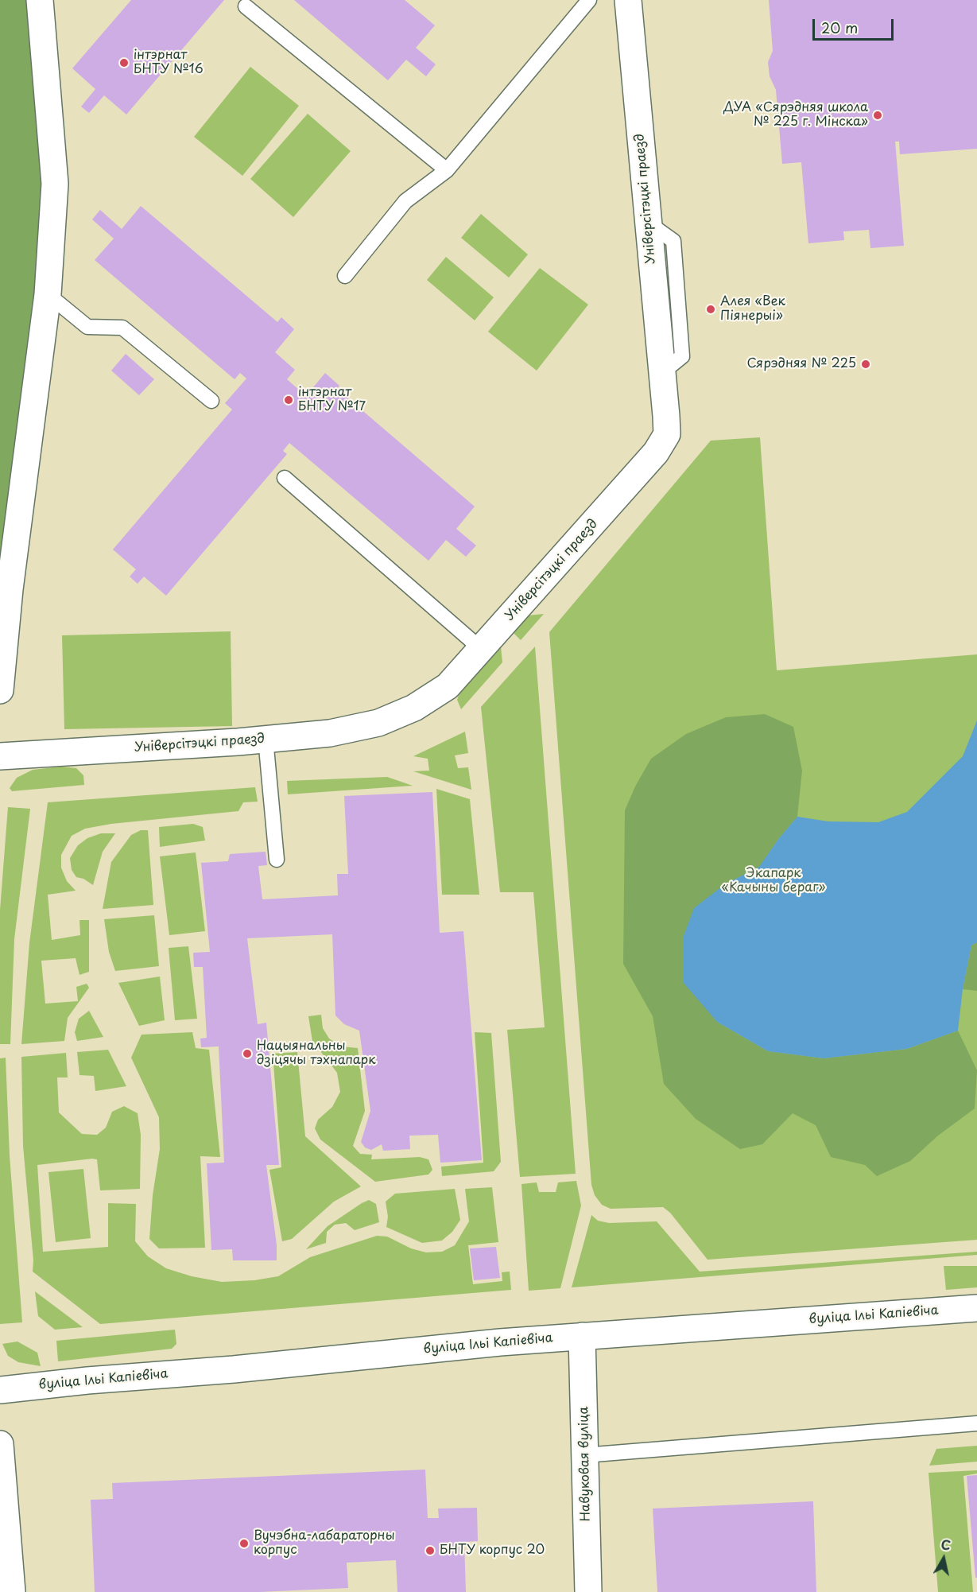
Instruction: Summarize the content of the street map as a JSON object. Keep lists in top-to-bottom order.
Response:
{
  "streets": {
    "street": ["Універсітэцкі праезд", "вуліца Ільі Капіевіча", "Навуковая вуліца"]
  },
  "crossings": [
    ["вуліца Ільі Капіевіча", "Навуковая вуліца"]
  ],
  "parks": ["Экапарк «Качыны бераг»"],
  "places": [
    "інтэрнат БНТУ №16",
    "ДУА «Сярэдняя школа № 225 г. Мінска»",
    "Алея «Век Піянерыі»",
    "Сярэдняя № 225",
    "інтэрнат БНТУ №17",
    "Нацыянальны дзіцячы тэхнапарк",
    "Вучэбна-лабараторны корпус",
    "БНТУ корпус 20"
  ],
  "scale_bar": "20 m",
  "north": "top"
}
